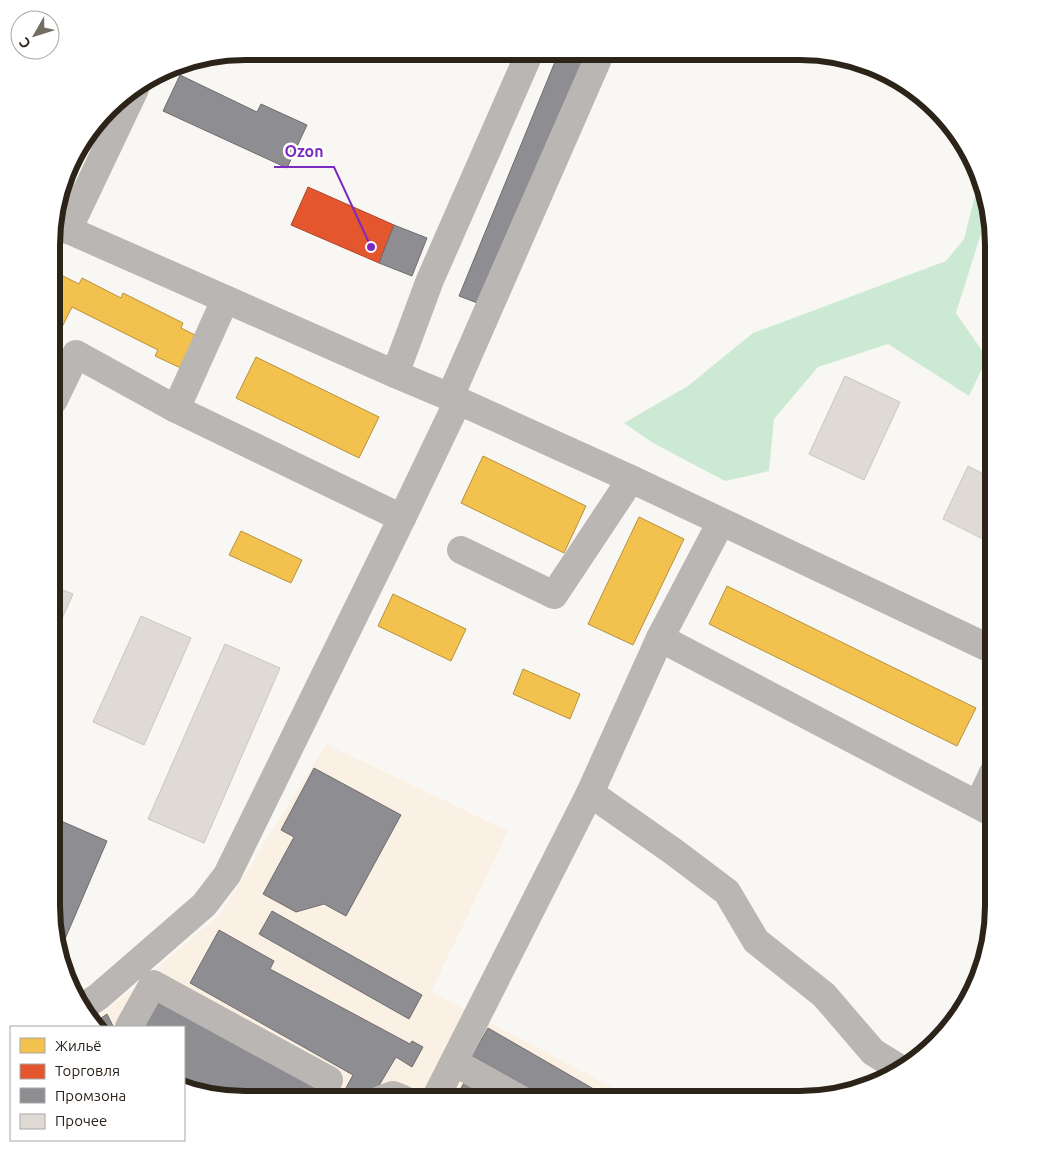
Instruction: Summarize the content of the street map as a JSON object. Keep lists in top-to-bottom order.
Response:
{
  "places": ["Ozon"],
  "legend": [
    "Жильё",
    "Торговля",
    "Промзона",
    "Прочее"
  ],
  "north": "bottom left"
}
